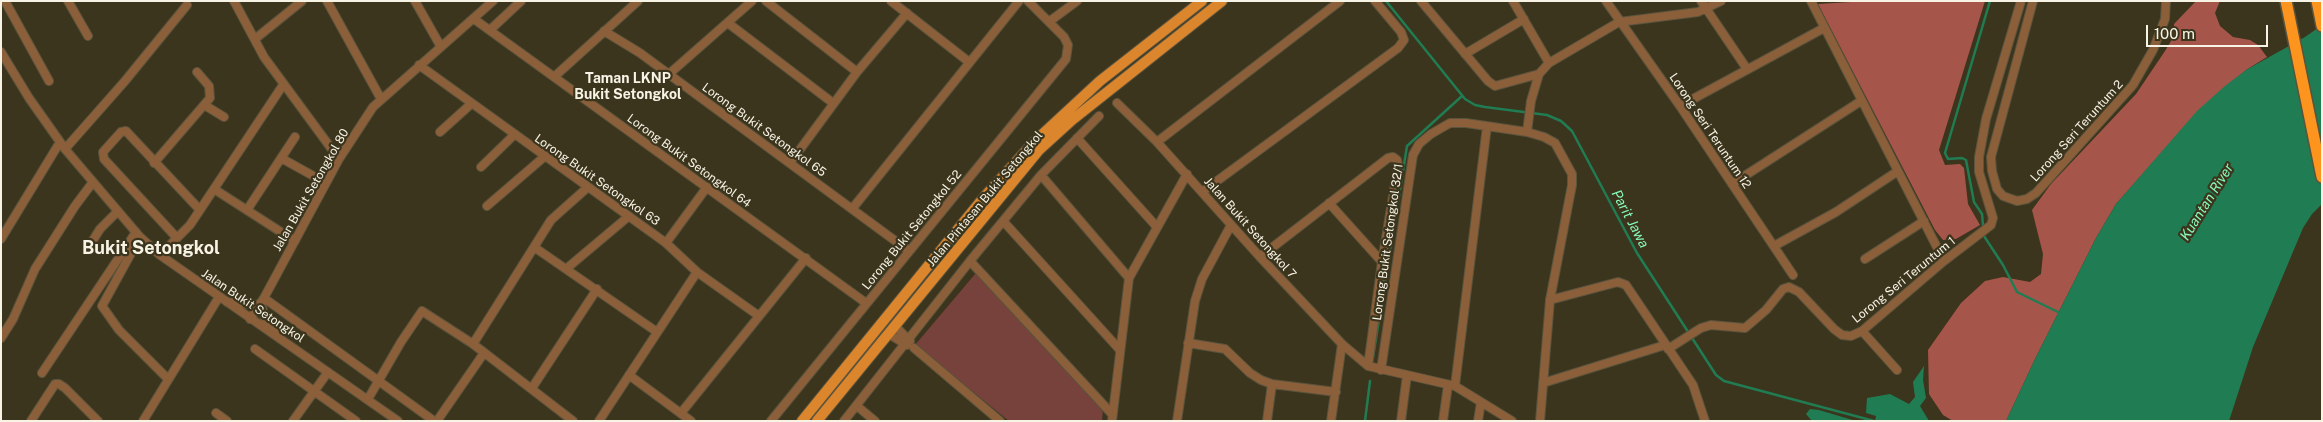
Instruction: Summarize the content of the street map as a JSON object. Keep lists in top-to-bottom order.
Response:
{
  "streets": {
    "main road": ["Jalan Pintasan Bukit Setongkol"],
    "street": [
      "Lorong Bukit Setongkol 65",
      "Lorong Seri Teruntum 12",
      "Lorong Seri Teruntum 2",
      "Lorong Bukit Setongkol 64",
      "Lorong Bukit Setongkol 63",
      "Jalan Bukit Setongkol 80",
      "Jalan Bukit Setongkol 7",
      "Lorong Bukit Setongkol 52",
      "Lorong Bukit Setongkol 32/1",
      "Lorong Seri Teruntum 1",
      "Jalan Bukit Setongkol"
    ]
  },
  "crossings": [
    ["Lorong Bukit Setongkol 65", "Lorong Bukit Setongkol 52"],
    ["Lorong Bukit Setongkol 64", "Jalan Bukit Setongkol 80"],
    ["Lorong Bukit Setongkol 64", "Lorong Bukit Setongkol 52"],
    ["Lorong Bukit Setongkol 63", "Jalan Bukit Setongkol 80"],
    ["Jalan Bukit Setongkol 80", "Jalan Bukit Setongkol"]
  ],
  "districts": ["Taman LKNP Bukit Setongkol", "Bukit Setongkol"],
  "water": ["Kuantan River", "Parit Jawa"],
  "scale_bar": "100 m"
}
